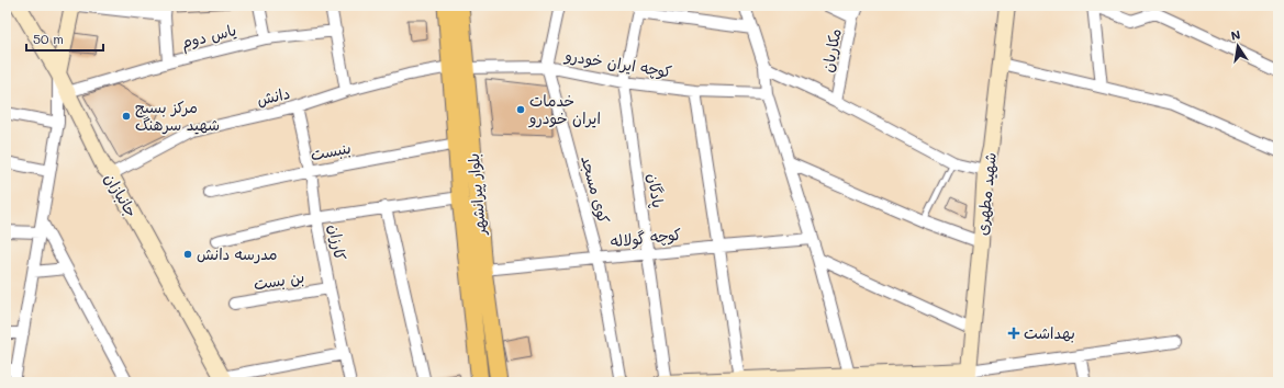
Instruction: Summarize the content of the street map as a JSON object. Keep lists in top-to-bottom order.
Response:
{
  "streets": {
    "main road": ["بلوار پیرانشهر"],
    "street": [
      "یاس دوم",
      "مکاریان",
      "کوچه ایران خودرو",
      "دانش",
      "بنبست",
      "کوی مسجد",
      "پادگان",
      "شهید مطهری",
      "جانبازان",
      "کوچه گولاله",
      "کارزان",
      "بن بست"
    ]
  },
  "crossings": [
    ["یاس دوم", "جانبازان"],
    ["کوچه ایران خودرو", "دانش"],
    ["کوچه ایران خودرو", "کوی مسجد"],
    ["کوچه ایران خودرو", "پادگان"],
    ["کوچه ایران خودرو", "بلوار پیرانشهر"],
    ["دانش", "بلوار پیرانشهر"],
    ["دانش", "جانبازان"],
    ["دانش", "کارزان"],
    ["بنبست", "بلوار پیرانشهر"],
    ["بنبست", "کارزان"],
    ["کوی مسجد", "کوچه گولاله"],
    ["پادگان", "کوچه گولاله"],
    ["بلوار پیرانشهر", "کوچه گولاله"],
    ["کارزان", "بن بست"]
  ],
  "places": {
    "other": ["خدمات ایران خودرو", "مرکز بسیج شهید سرهنگ", "مدرسه دانش"],
    "health": ["بهداشت"]
  },
  "scale_bar": "50 m",
  "north": "top"
}
